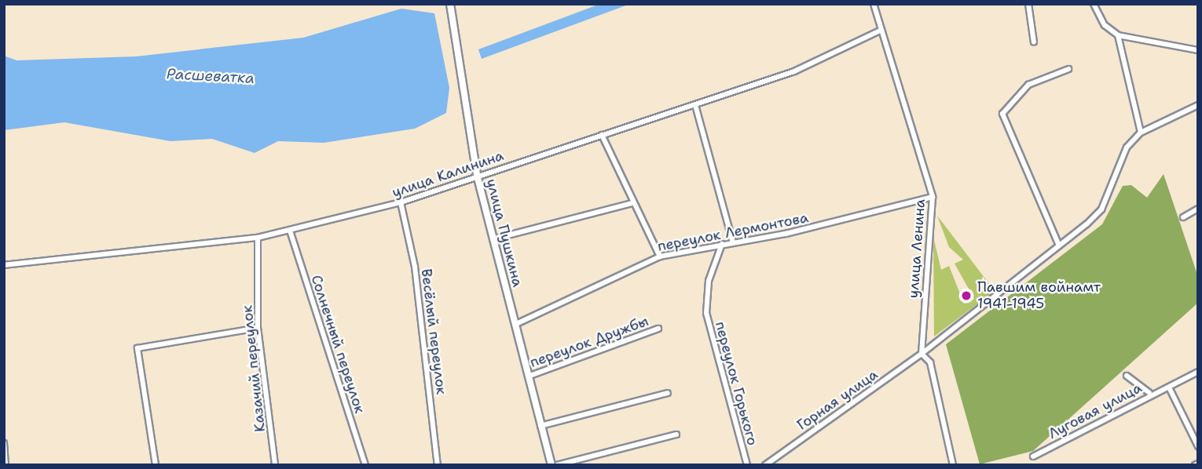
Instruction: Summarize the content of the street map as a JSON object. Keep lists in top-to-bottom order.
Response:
{
  "streets": {
    "main road": ["улица Пушкина"],
    "street": [
      "улица Калинина",
      "переулок Лермонтова",
      "улица Ленина",
      "Весёлый переулок",
      "переулок Дружбы",
      "Солнечный переулок",
      "Казачий переулок",
      "переулок Горького",
      "Горная улица",
      "Луговая улица"
    ]
  },
  "crossings": [
    ["улица Калинина", "улица Пушкина"],
    ["улица Калинина", "улица Ленина"],
    ["улица Калинина", "Весёлый переулок"],
    ["улица Калинина", "Солнечный переулок"],
    ["улица Калинина", "Казачий переулок"],
    ["переулок Лермонтова", "улица Пушкина"],
    ["переулок Лермонтова", "улица Ленина"],
    ["переулок Лермонтова", "переулок Горького"],
    ["улица Пушкина", "переулок Дружбы"],
    ["улица Ленина", "Горная улица"]
  ],
  "water": ["Расшеватка"],
  "places": ["Павшим войнамт 1941-1945"]
}
